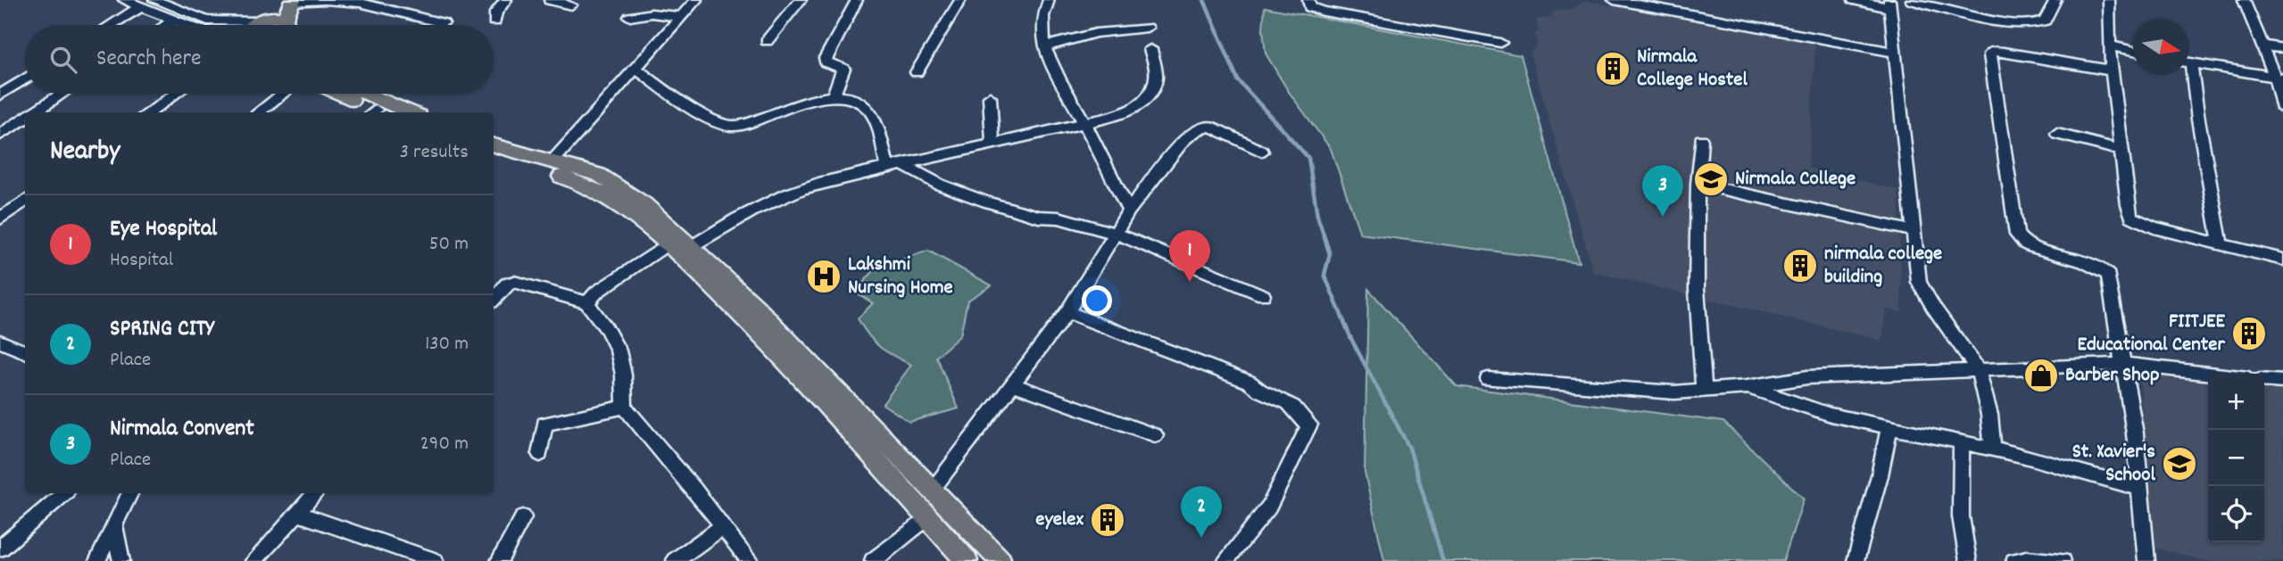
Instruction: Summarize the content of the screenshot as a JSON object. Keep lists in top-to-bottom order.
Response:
{
  "places": {
    "building": [
      "Nirmala College Hostel",
      "nirmala college building",
      "FIITJEE Educational Center",
      "eyelex"
    ],
    "school or university": ["Nirmala College", "St. Xavier's School"],
    "hospital": ["Lakshmi Nursing Home"],
    "shop": ["Barber Shop"]
  },
  "north": "right",
  "page": {
    "search": "Search here",
    "heading": ["Nearby", "3 results"],
    "pins": ["3", "1", "2"],
    "list": [
      {
        "mark": "1",
        "name": "Eye Hospital",
        "note": "Hospital",
        "value": "50 m"
      },
      {
        "mark": "2",
        "name": "SPRING CITY",
        "note": "Place",
        "value": "130 m"
      },
      {
        "mark": "3",
        "name": "Nirmala Convent",
        "note": "Place",
        "value": "290 m"
      }
    ],
    "map_buttons": ["+", "−"]
  }
}
